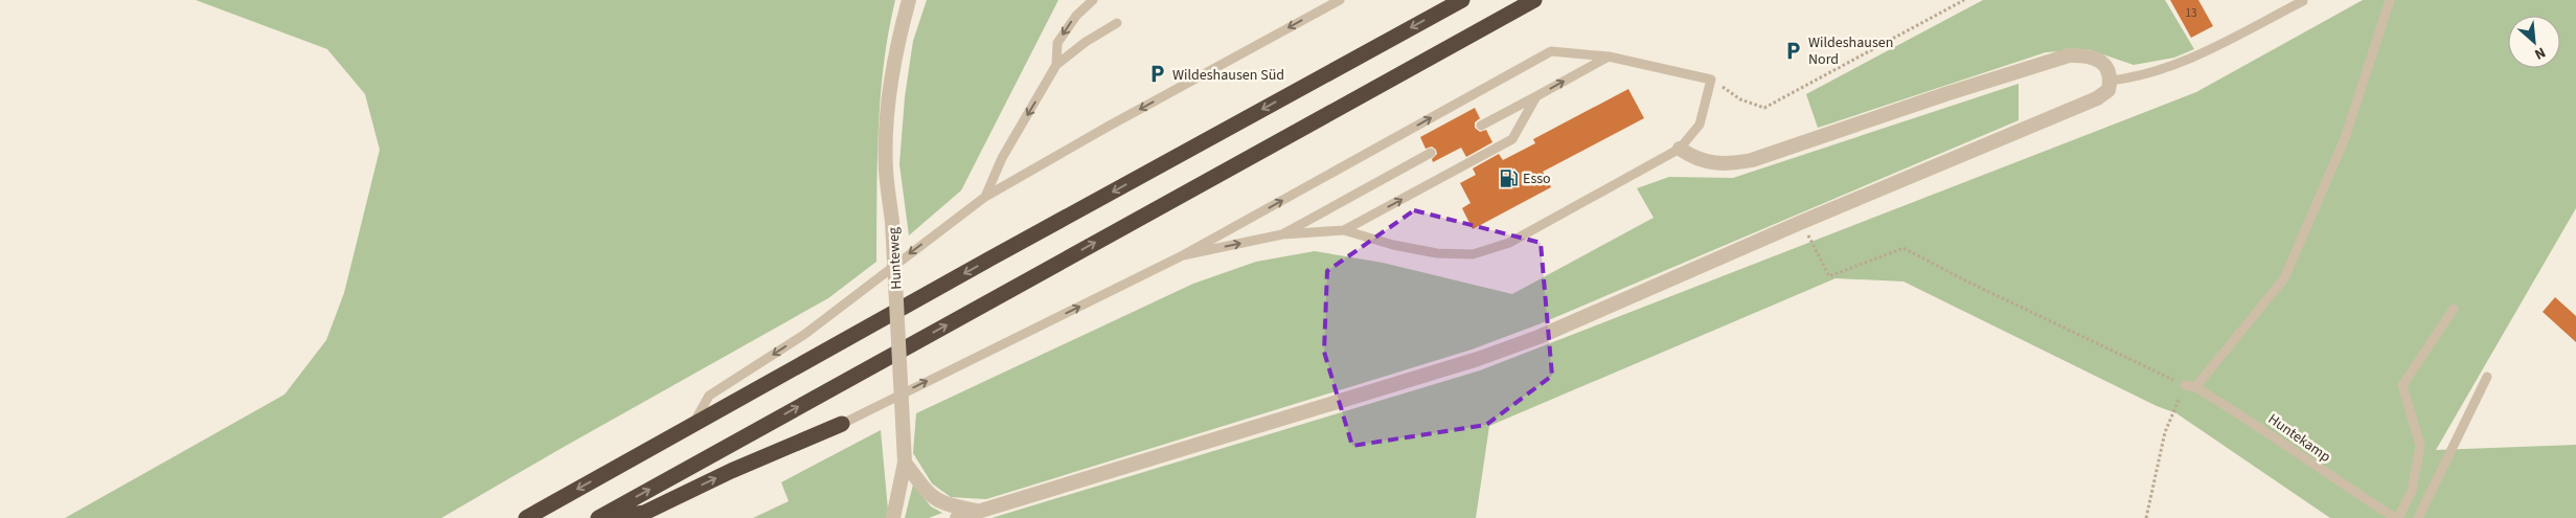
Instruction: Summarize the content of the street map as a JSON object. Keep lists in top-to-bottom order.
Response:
{
  "streets": {
    "street": ["Hunteweg"],
    "lane": ["Huntekamp"]
  },
  "places": {
    "parking": ["Wildeshausen Nord", "Wildeshausen Süd"],
    "fuel station": ["Esso"]
  },
  "house_numbers": ["13"],
  "north": "bottom right"
}
